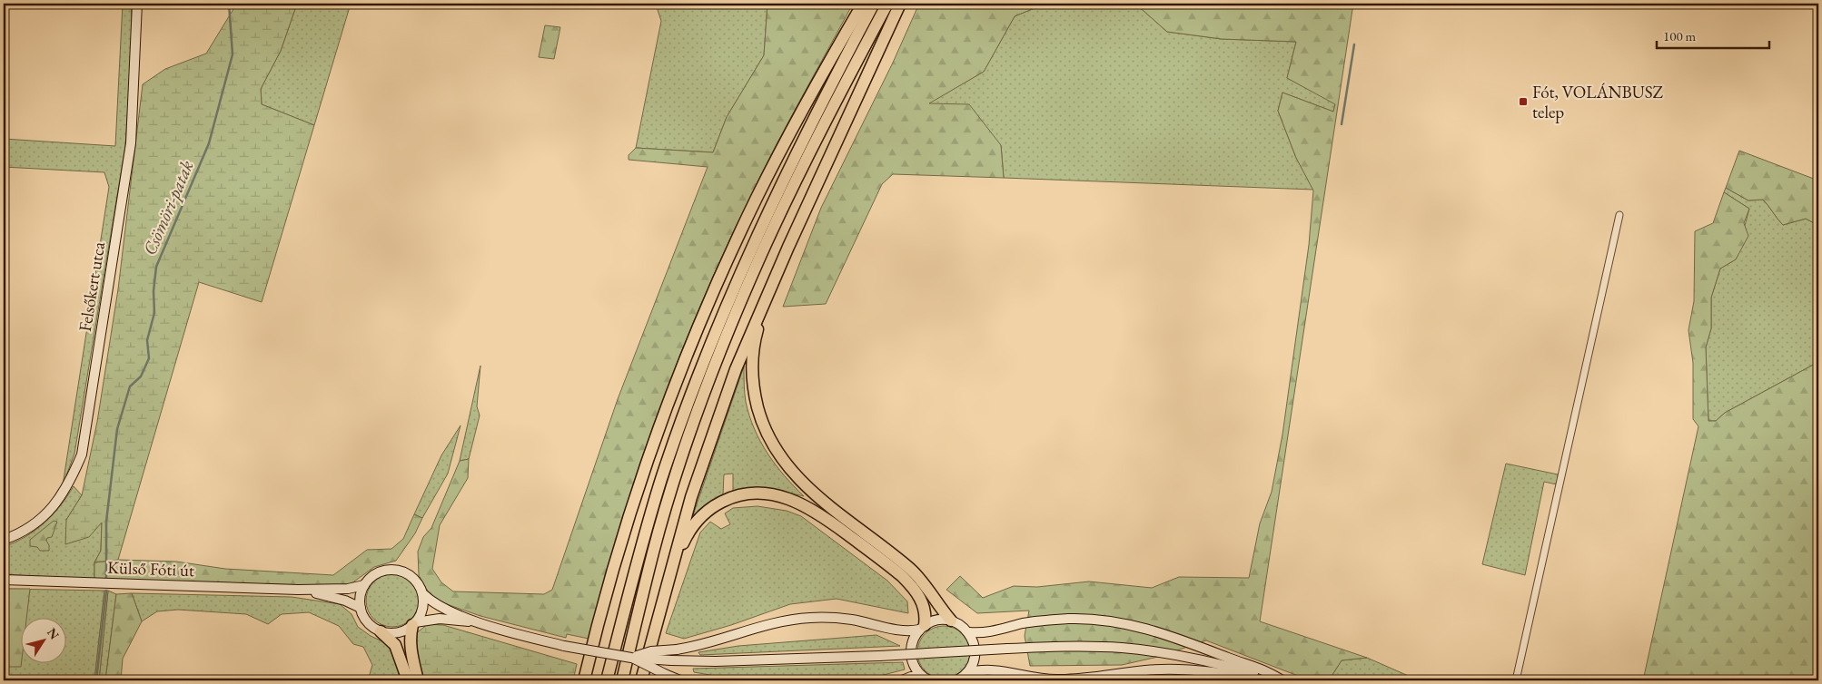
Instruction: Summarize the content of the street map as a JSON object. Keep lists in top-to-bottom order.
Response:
{
  "streets": {
    "main road": ["Felsőkert utca", "Külső Fóti út"]
  },
  "water": ["Csömöri-patak"],
  "places": {
    "transit": ["Fót, VOLÁNBUSZ telep"]
  },
  "scale_bar": "100 m",
  "north": "top right"
}
